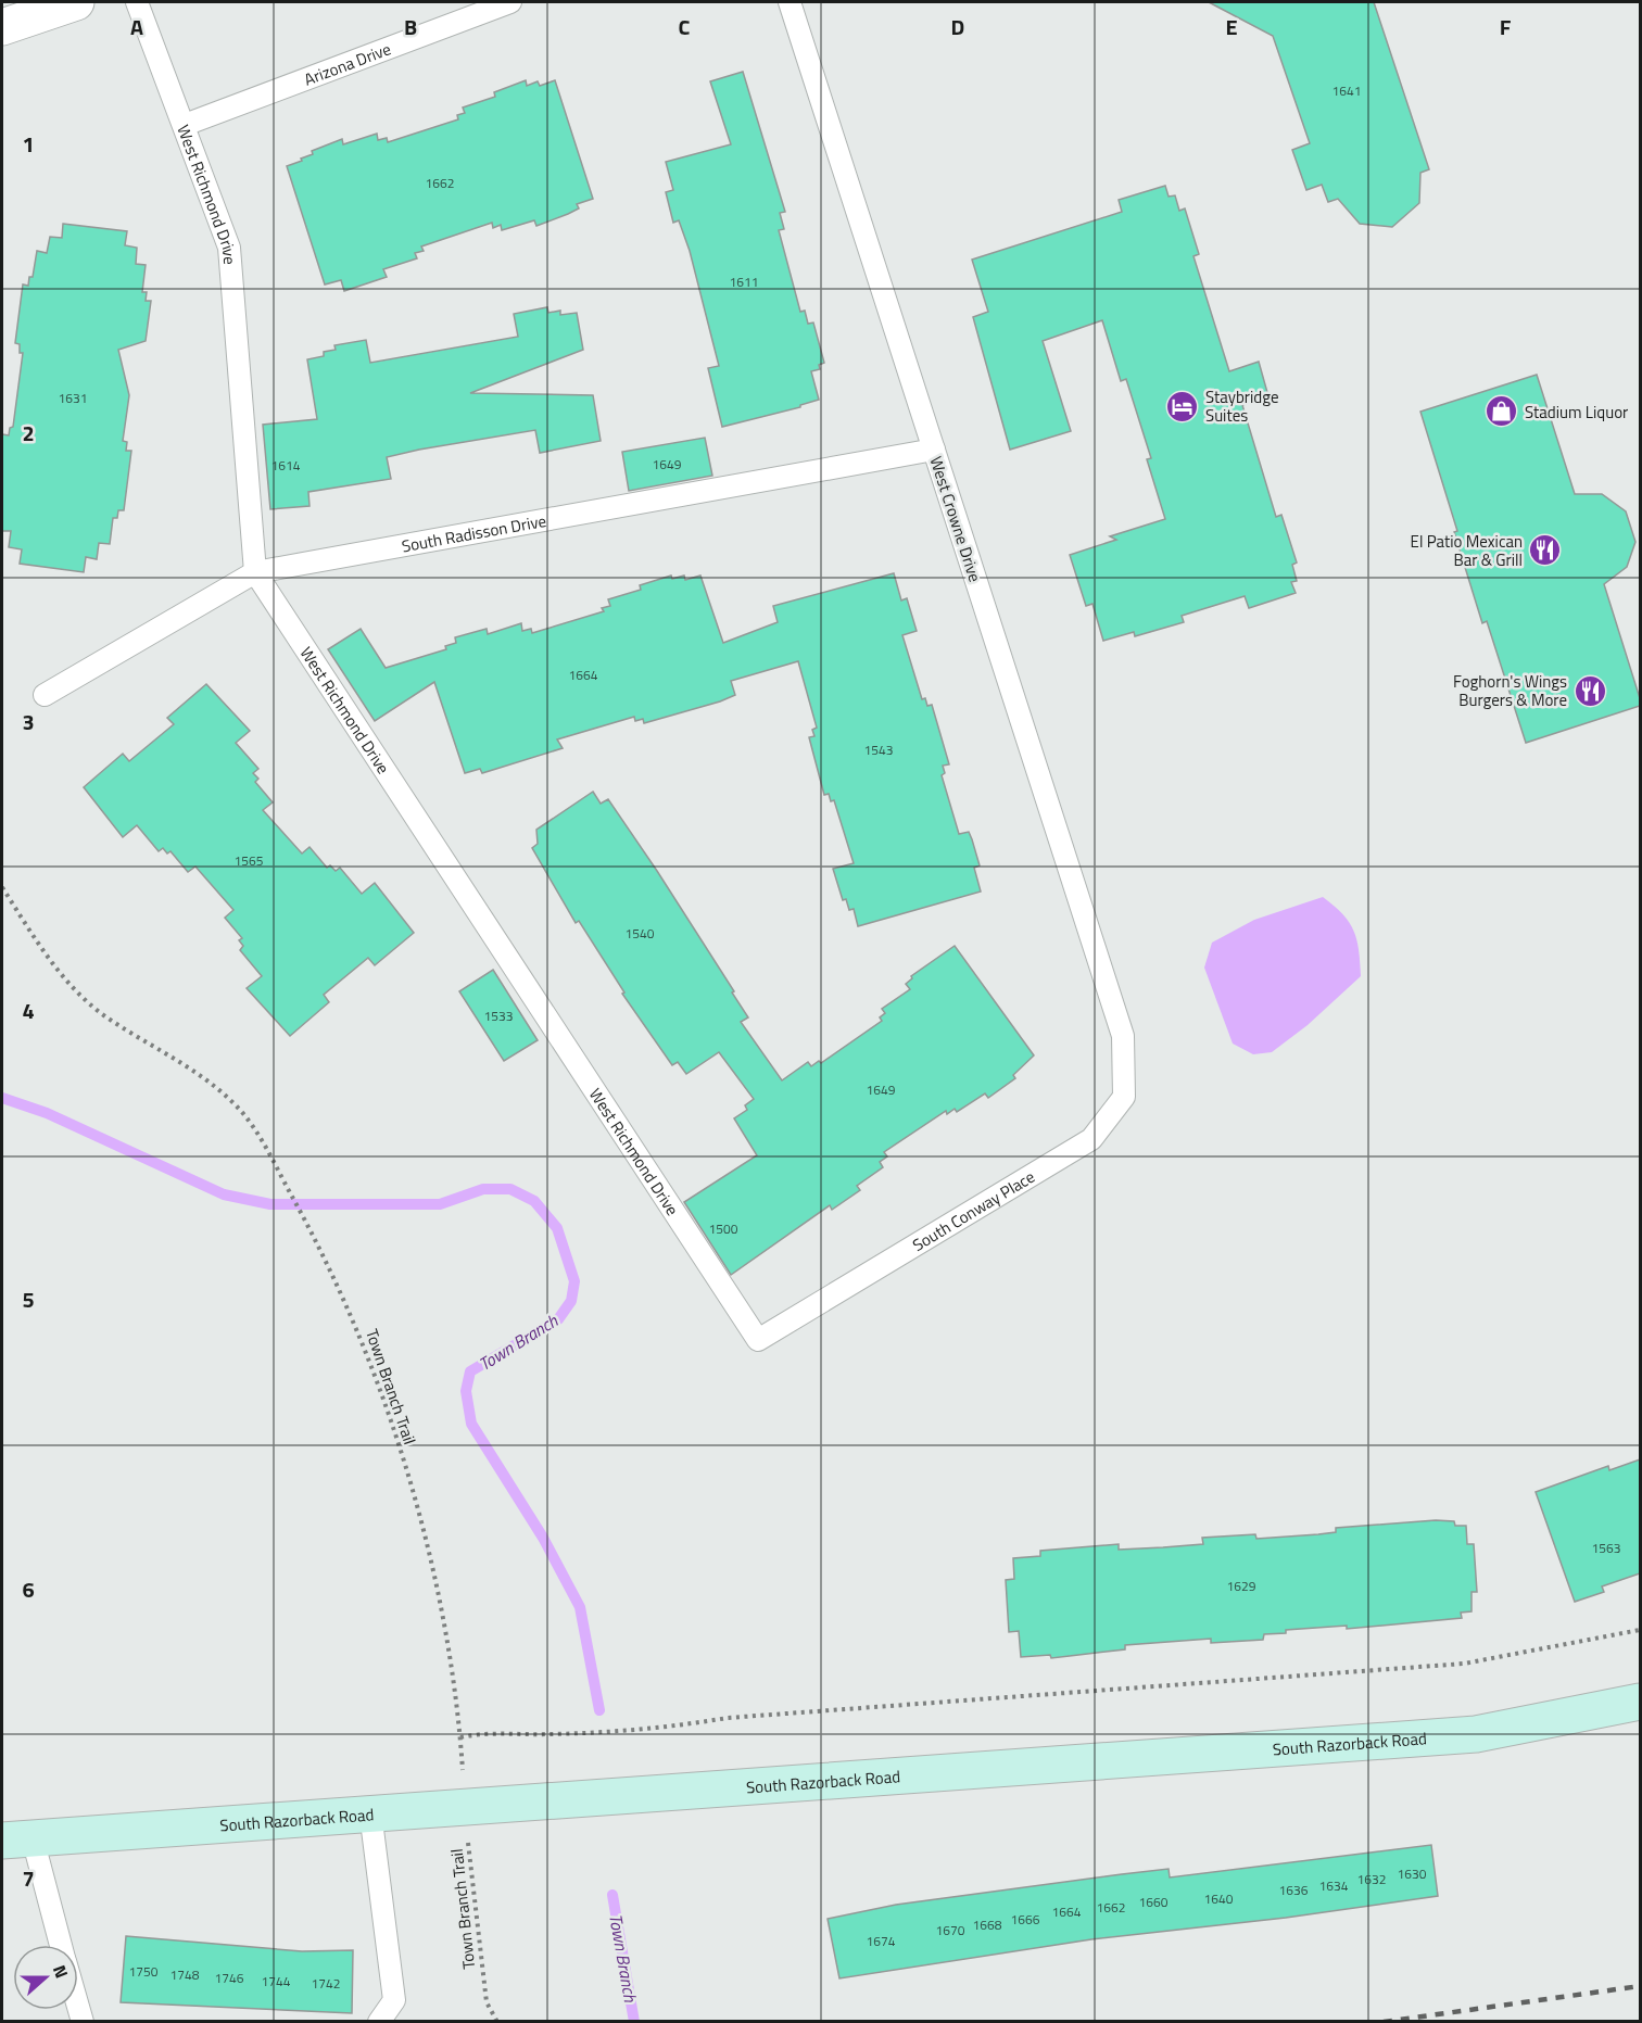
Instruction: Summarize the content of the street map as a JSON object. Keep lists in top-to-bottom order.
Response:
{
  "streets": {
    "main road": ["South Razorback Road"],
    "lane": [
      "Arizona Drive",
      "West Richmond Drive",
      "West Crowne Drive",
      "South Radisson Drive",
      "South Conway Place"
    ],
    "path": ["Town Branch Trail"]
  },
  "crossings": [
    ["Arizona Drive", "West Richmond Drive"],
    ["West Richmond Drive", "South Radisson Drive"],
    ["West Richmond Drive", "South Conway Place"],
    ["West Crowne Drive", "South Radisson Drive"],
    ["West Crowne Drive", "South Conway Place"],
    ["Town Branch Trail", "South Razorback Road"]
  ],
  "water": ["Town Branch"],
  "places": {
    "hotel": ["Staybridge Suites"],
    "shop": ["Stadium Liquor"],
    "restaurant": ["El Patio Mexican Bar & Grill", "Foghorn's Wings Burgers & More"]
  },
  "house_numbers": [
    "1641",
    "1662",
    "1611",
    "1631",
    "1649",
    "1614",
    "1664",
    "1543",
    "1565",
    "1540",
    "1533",
    "1649",
    "1500",
    "1563",
    "1629",
    "1630",
    "1632",
    "1634",
    "1636",
    "1640",
    "1660",
    "1662",
    "1664",
    "1666",
    "1668",
    "1670",
    "1674",
    "1750",
    "1748",
    "1746",
    "1744",
    "1742"
  ],
  "north": "right",
  "grid": {
    "columns": [
      "A",
      "B",
      "C",
      "D",
      "E",
      "F"
    ],
    "rows": [
      "1",
      "2",
      "3",
      "4",
      "5",
      "6",
      "7"
    ]
  }
}
